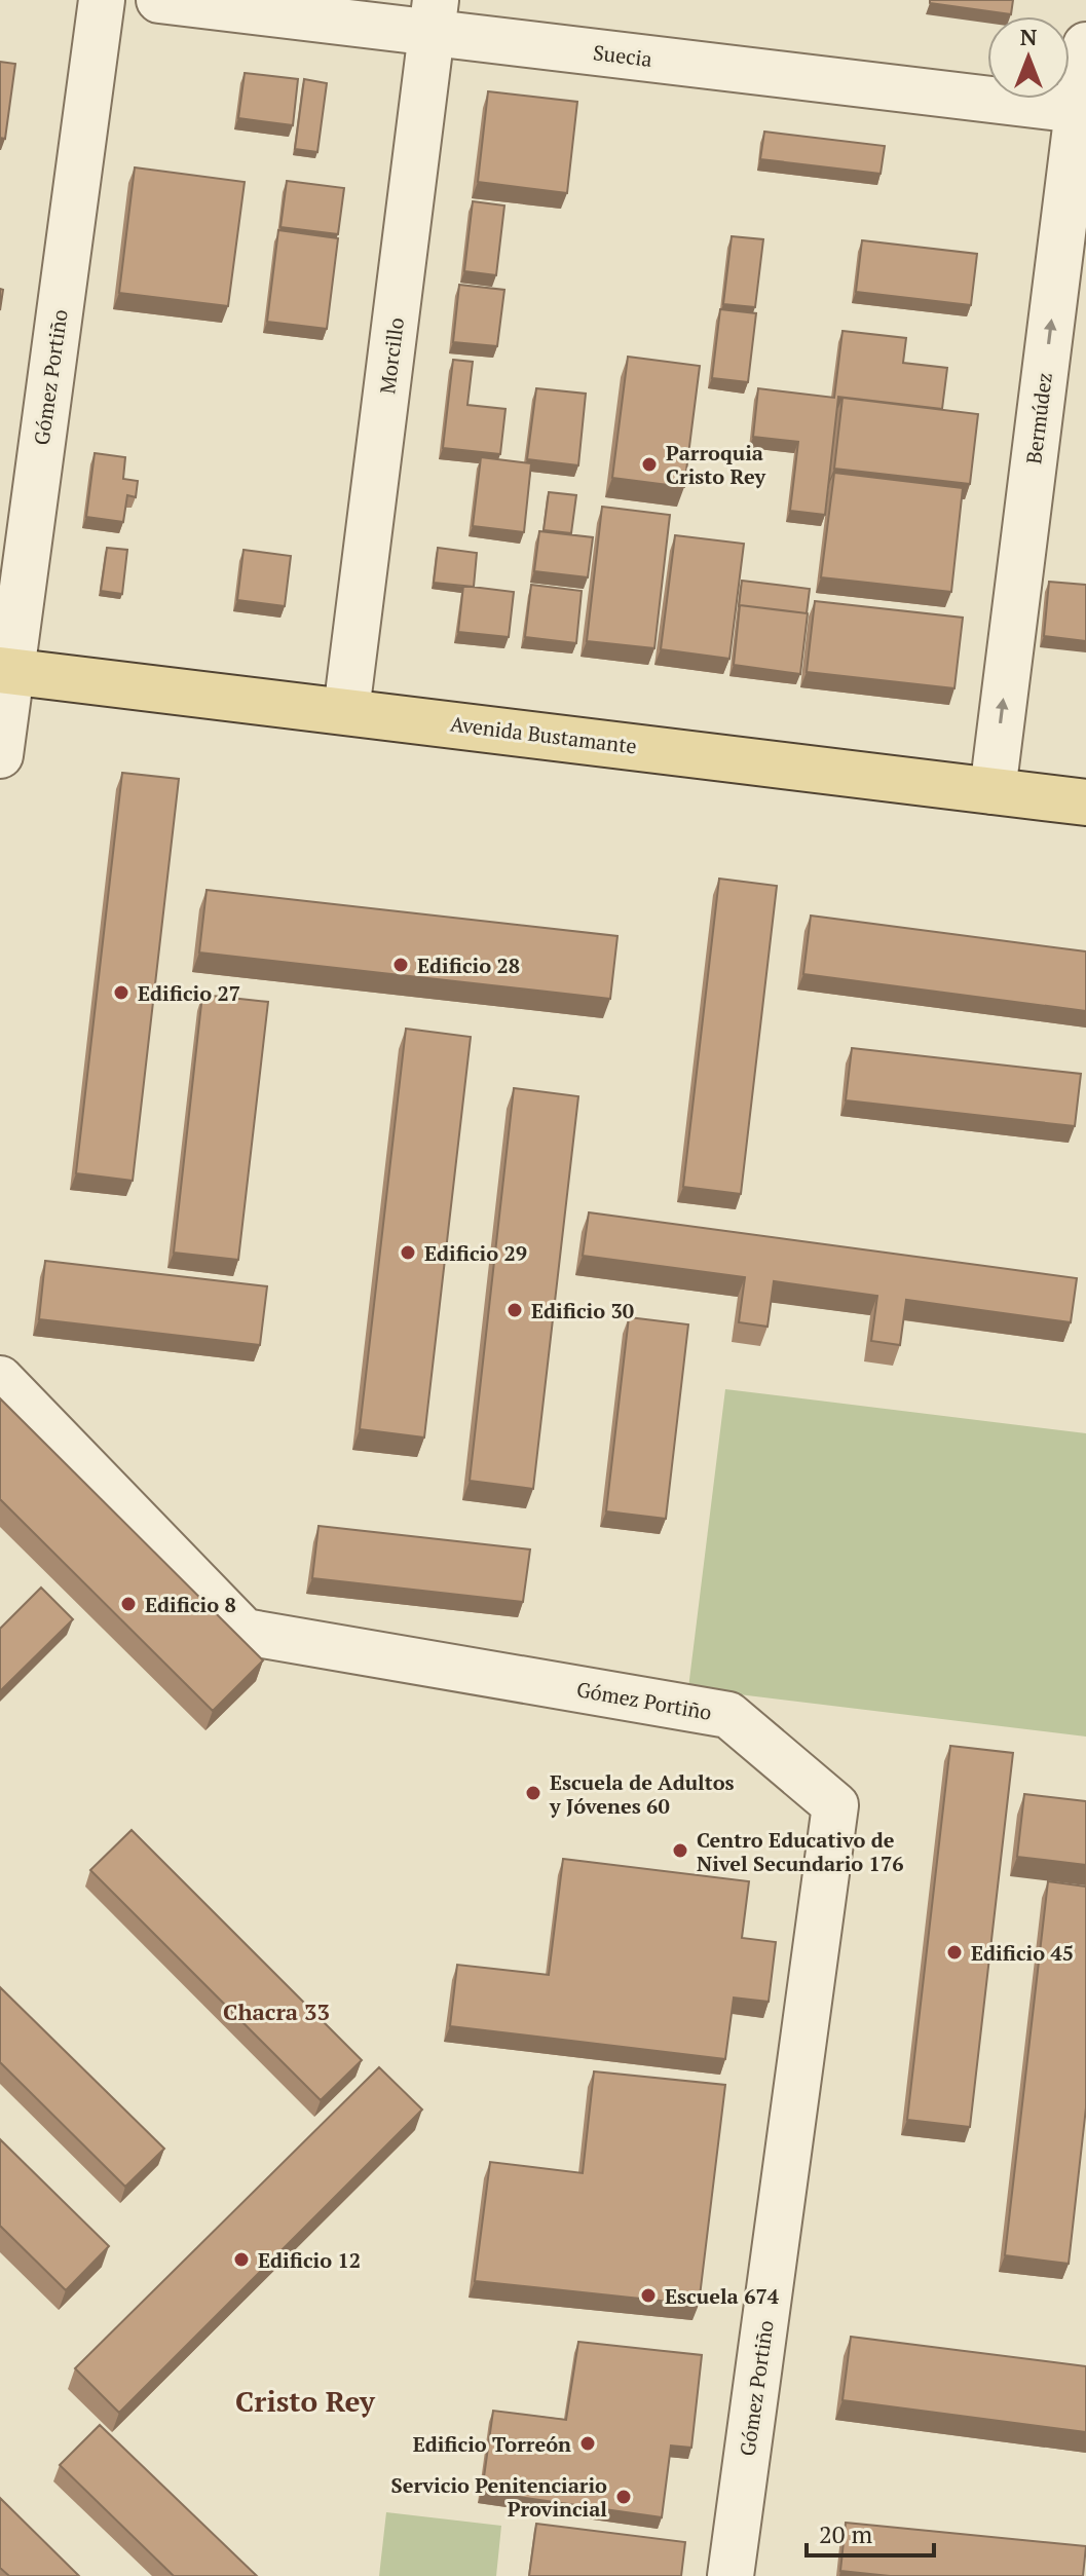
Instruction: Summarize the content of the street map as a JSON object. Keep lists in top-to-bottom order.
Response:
{
  "streets": {
    "main road": ["Avenida Bustamante"],
    "street": [
      "Suecia",
      "Morcillo",
      "Gómez Portiño",
      "Bermúdez"
    ]
  },
  "crossings": [
    ["Suecia", "Morcillo"],
    ["Suecia", "Bermúdez"],
    ["Morcillo", "Avenida Bustamante"],
    ["Gómez Portiño", "Avenida Bustamante"],
    ["Bermúdez", "Avenida Bustamante"]
  ],
  "one_way": ["Bermúdez"],
  "districts": ["Chacra 33", "Cristo Rey"],
  "places": [
    "Parroquia Cristo Rey",
    "Edificio 28",
    "Edificio 27",
    "Edificio 29",
    "Edificio 30",
    "Edificio 8",
    "Escuela de Adultos y Jóvenes 60",
    "Centro Educativo de Nivel Secundario 176",
    "Edificio 45",
    "Edificio 12",
    "Escuela 674",
    "Edificio Torreón",
    "Servicio Penitenciario Provincial"
  ],
  "scale_bar": "20 m",
  "north": "top"
}
